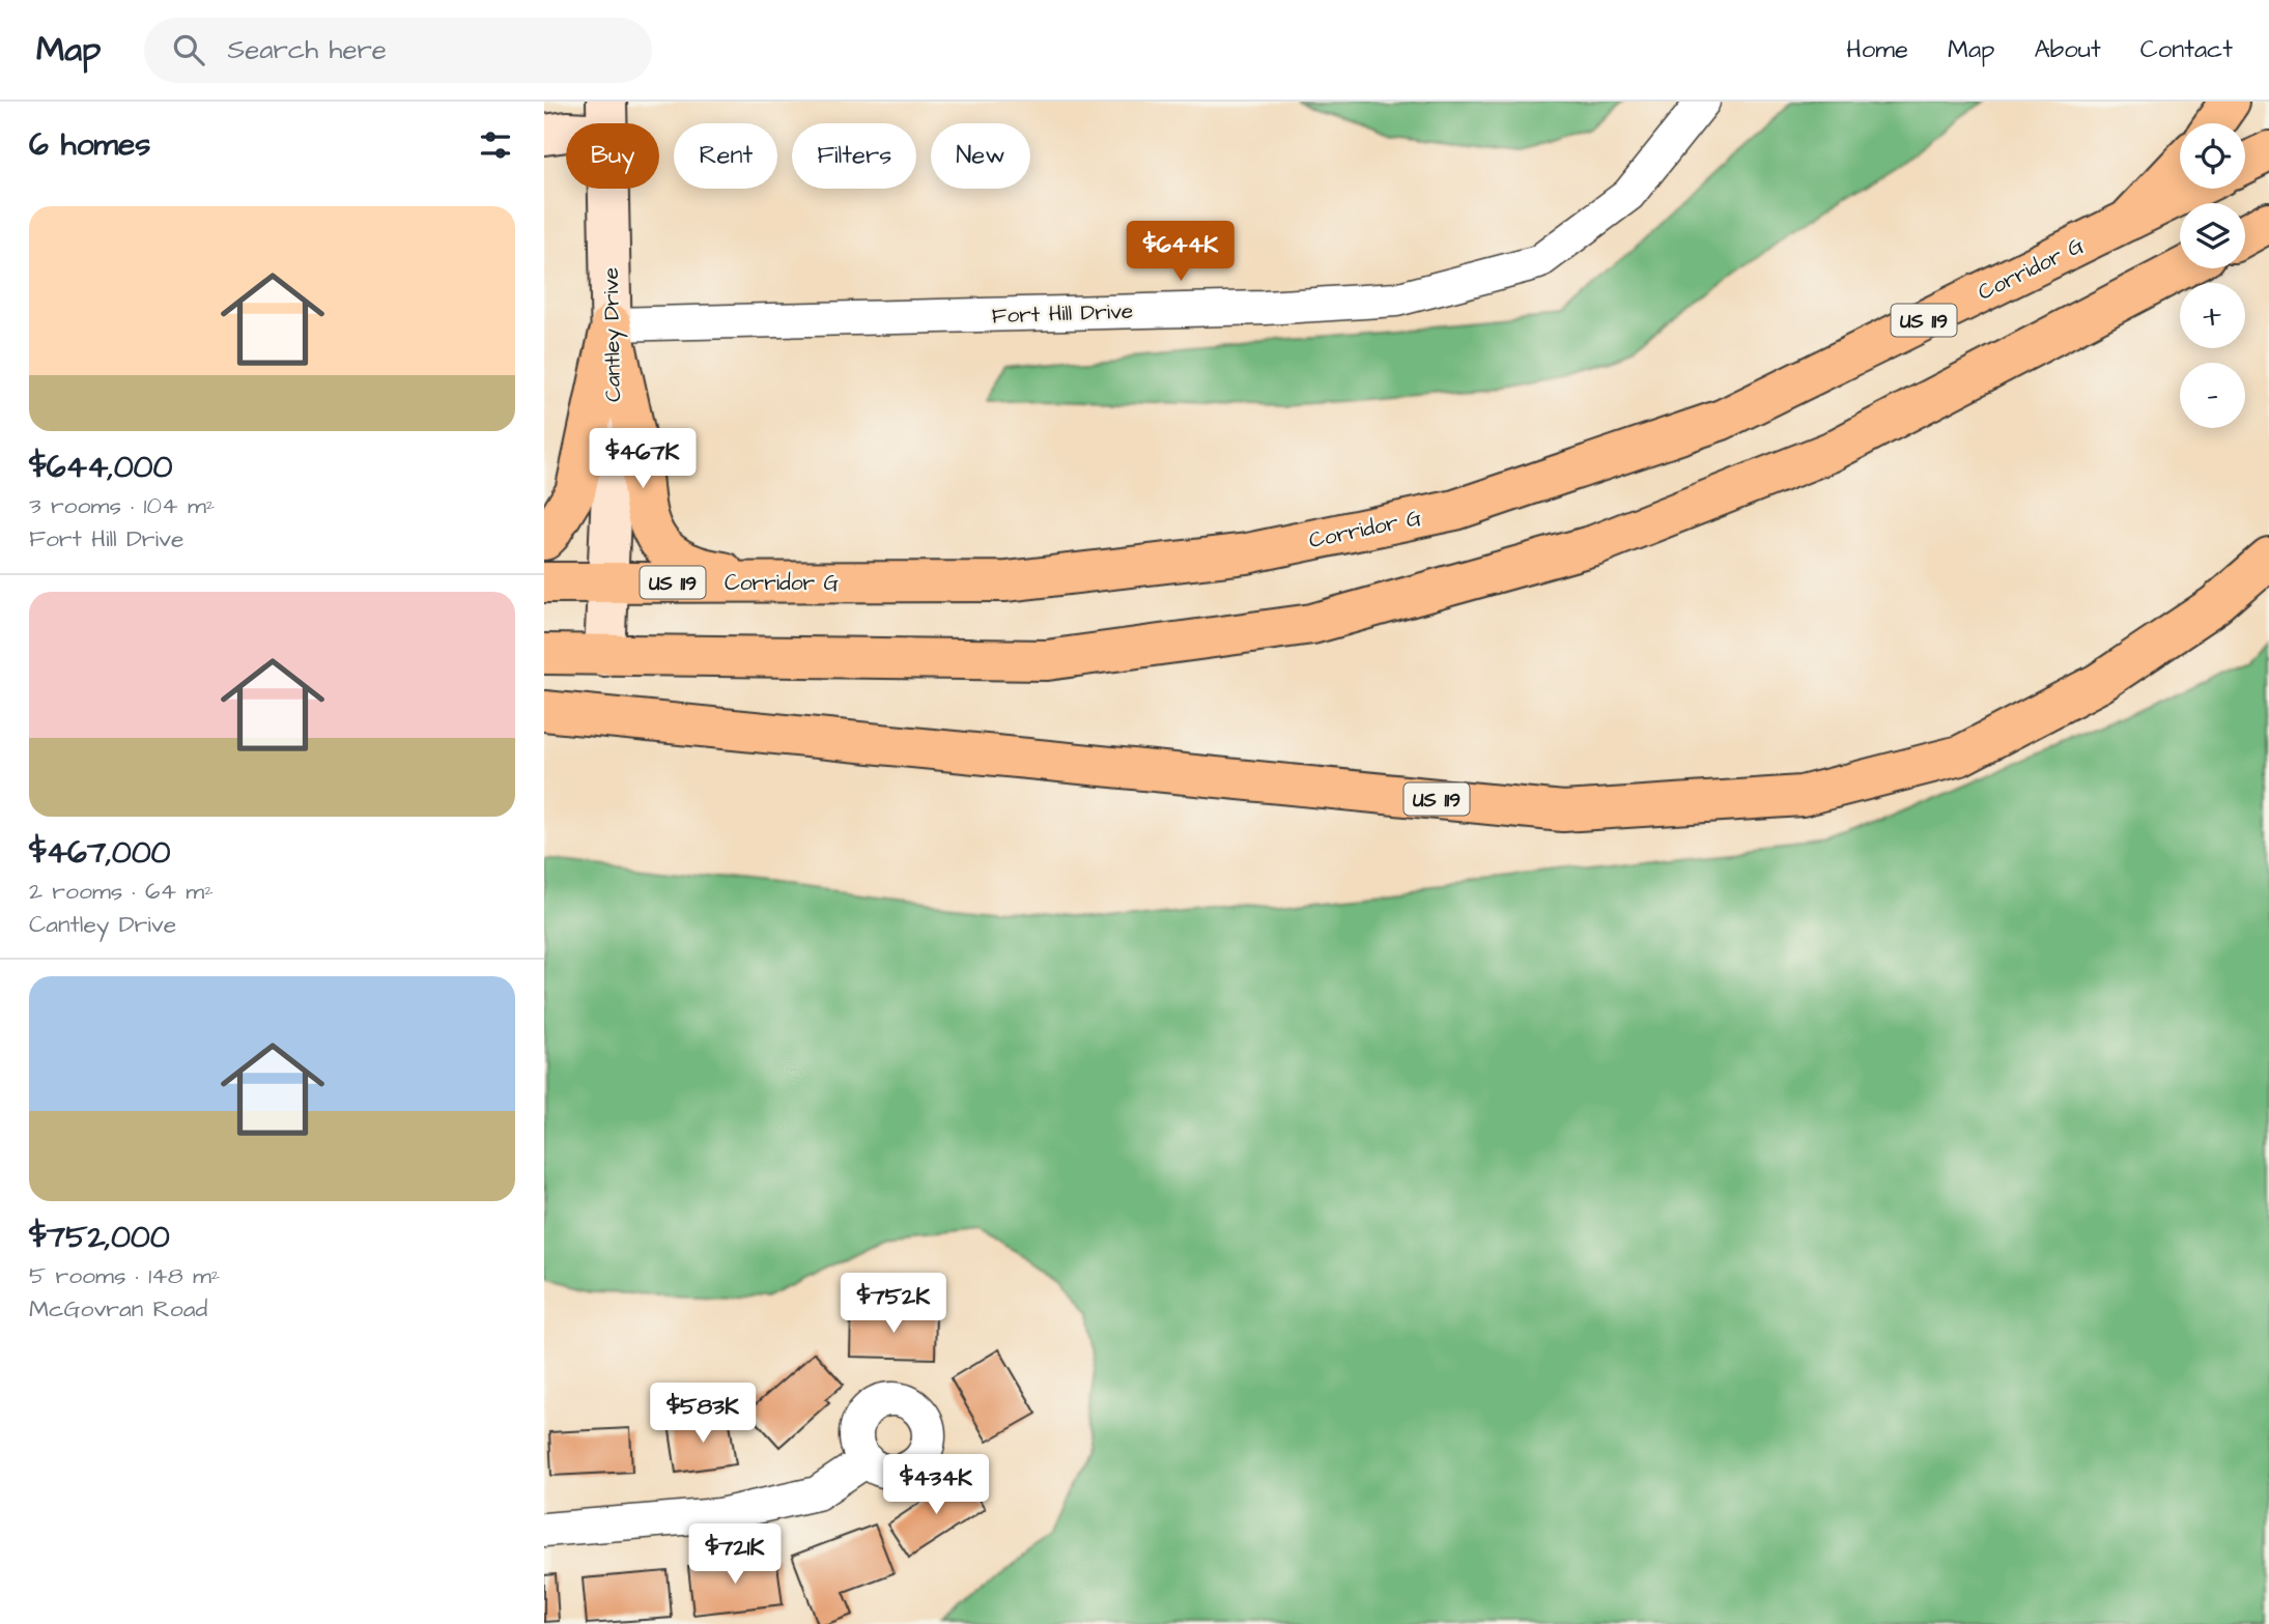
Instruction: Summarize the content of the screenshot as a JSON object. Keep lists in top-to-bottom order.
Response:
{
  "streets": {
    "main road": ["Corridor G", "US 119"],
    "street": ["Fort Hill Drive", "Cantley Drive"]
  },
  "crossings": [
    ["Corridor G", "US 119"],
    ["Corridor G", "Cantley Drive"],
    ["Fort Hill Drive", "Cantley Drive"]
  ],
  "page": {
    "header": "Map",
    "search": "Search here",
    "nav": [
      "Home",
      "Map",
      "About",
      "Contact"
    ],
    "heading": "6 homes",
    "map_buttons": ["+", "−"],
    "chip": [
      "Buy",
      "Rent",
      "Filters",
      "New"
    ],
    "list": [
      {
        "name": "$644,000",
        "note": "3 rooms · 104 m² · Fort Hill Drive"
      },
      {
        "name": "$467,000",
        "note": "2 rooms · 64 m² · Cantley Drive"
      },
      {
        "name": "$752,000",
        "note": "5 rooms · 148 m² · McGovran Road"
      }
    ],
    "price": [
      "$644K",
      "$467K",
      "$752K",
      "$583K",
      "$434K",
      "$721K"
    ]
  }
}
